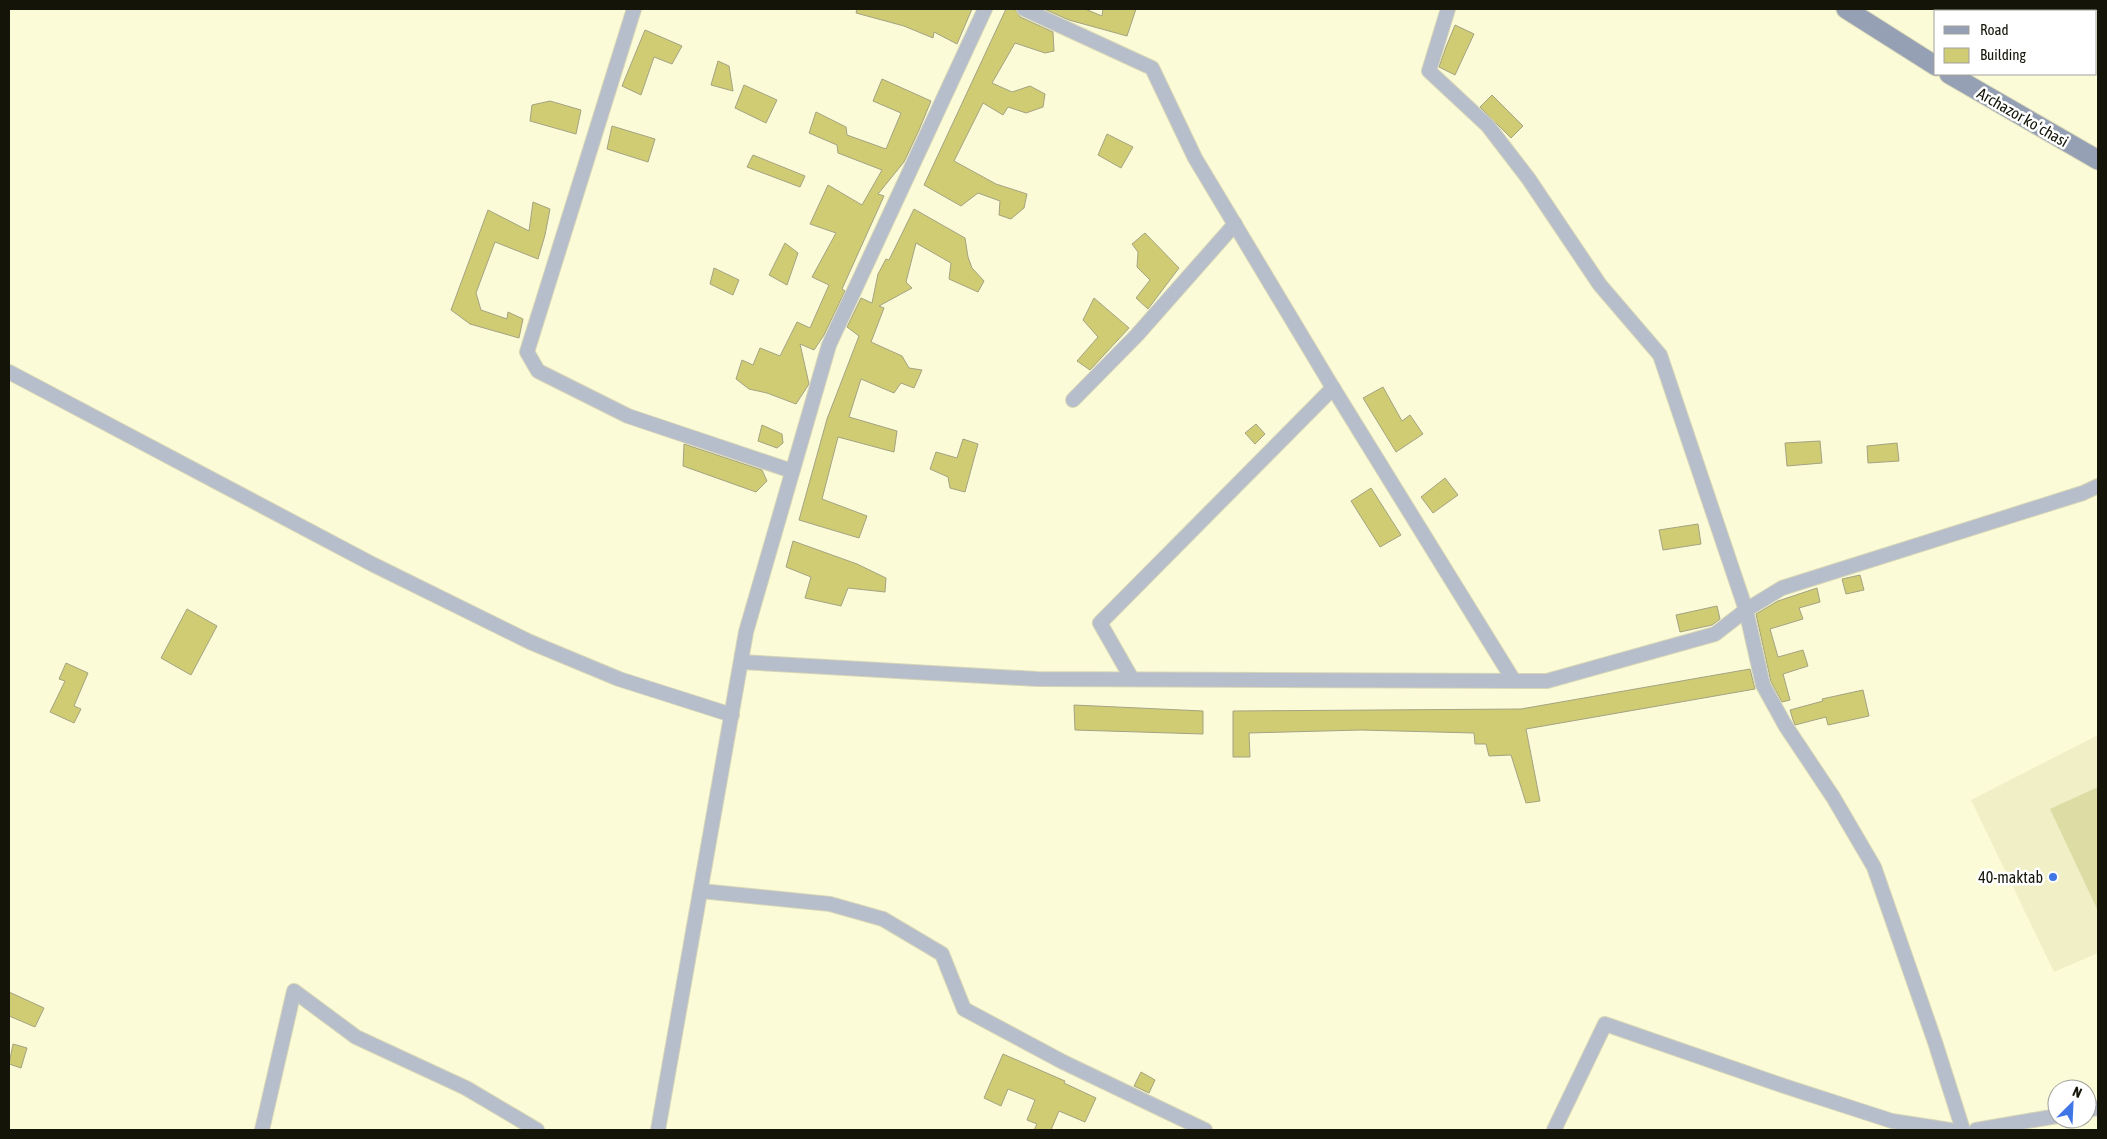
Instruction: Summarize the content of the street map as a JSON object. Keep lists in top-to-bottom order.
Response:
{
  "streets": {
    "street": ["Archazor koʻchasi"]
  },
  "places": ["40-maktab"],
  "legend": ["Road", "Building"],
  "north": "top right"
}
